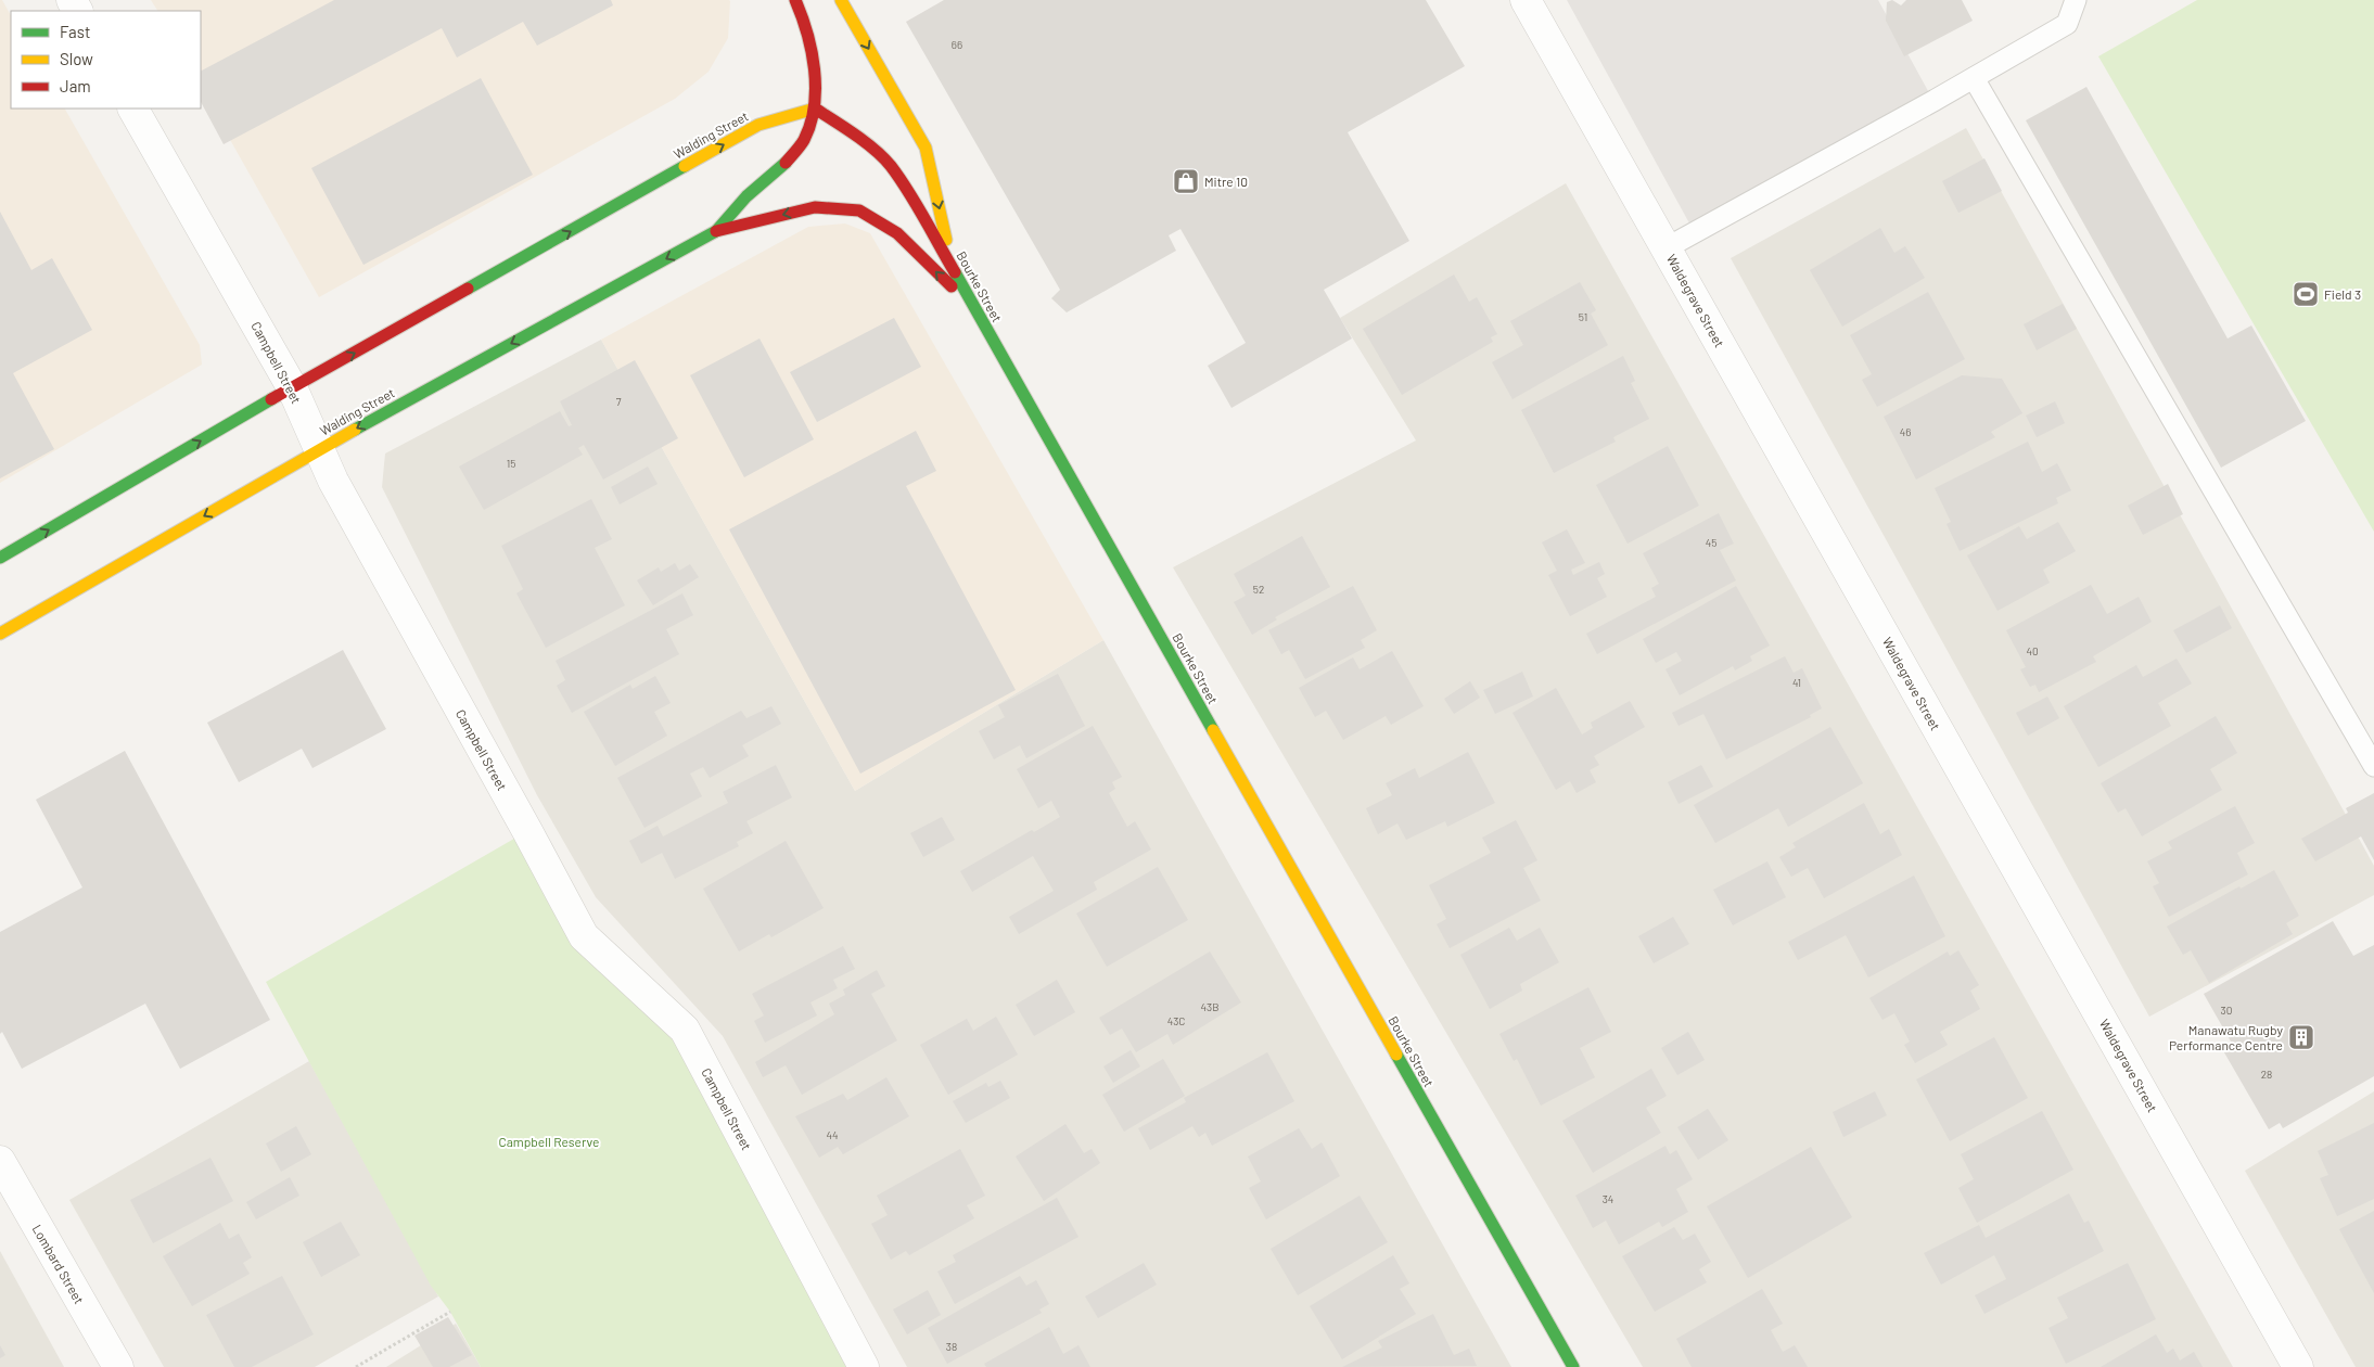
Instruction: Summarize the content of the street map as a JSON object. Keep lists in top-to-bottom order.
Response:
{
  "streets": {
    "main road": ["Walding Street", "Bourke Street"],
    "street": ["Waldegrave Street", "Campbell Street", "Lombard Street"]
  },
  "crossings": [
    ["Walding Street", "Bourke Street"],
    ["Walding Street", "Campbell Street"]
  ],
  "parks": ["Campbell Reserve"],
  "places": {
    "shop": ["Mitre 10"],
    "sports": ["Field 3"],
    "building": ["Manawatu Rugby Performance Centre"]
  },
  "house_numbers": [
    "66",
    "51",
    "7",
    "46",
    "15",
    "45",
    "52",
    "40",
    "41",
    "43B",
    "30",
    "43C",
    "28",
    "44",
    "34",
    "38"
  ],
  "legend": ["Fast", "Slow", "Jam"]
}
